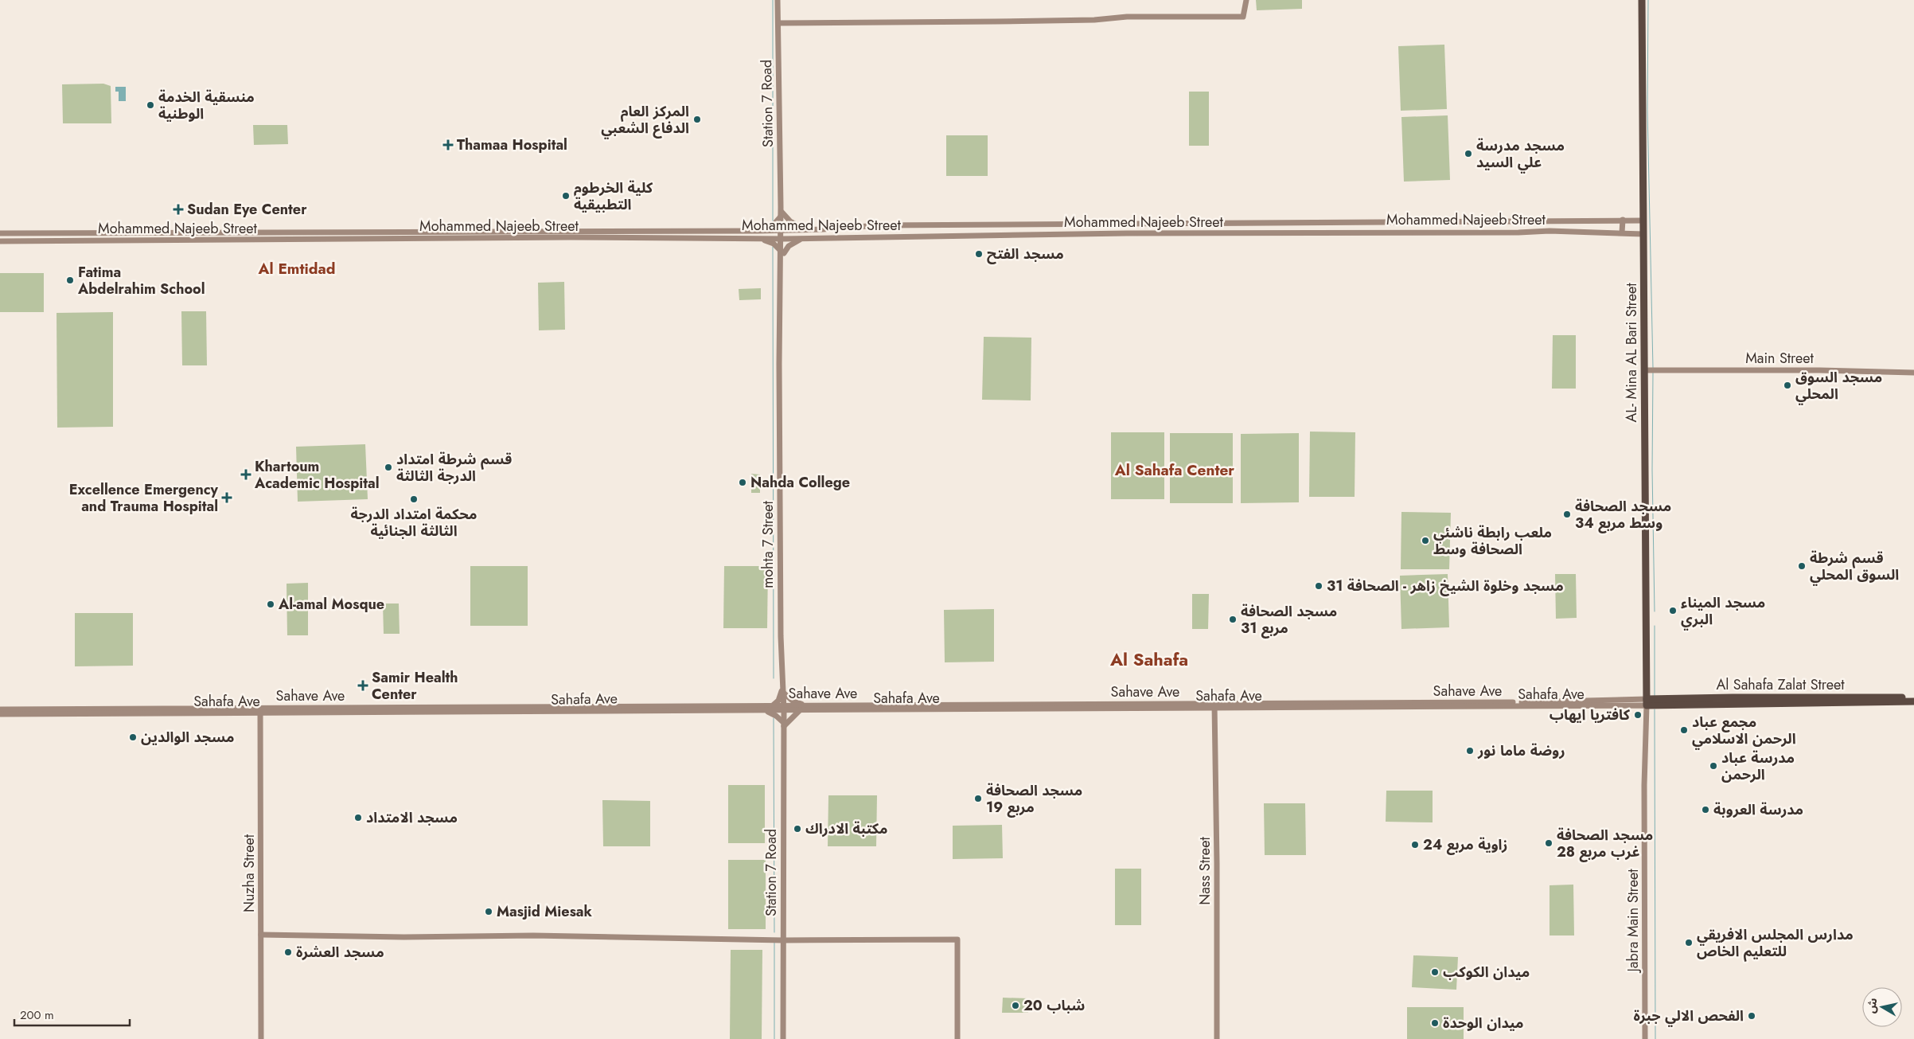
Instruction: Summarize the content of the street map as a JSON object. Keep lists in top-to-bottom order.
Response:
{
  "streets": {
    "highway": ["AL- Mina AL Bari Street", "Al Sahafa Zalat Street"],
    "main road": [
      "Station 7 Road",
      "Mohammed Najeeb Street",
      "Main Street",
      "mohta 7 Street",
      "Sahave Ave",
      "Sahafa Ave",
      "Nass Street",
      "Nuzha Street",
      "Jabra Main Street"
    ]
  },
  "crossings": [
    ["Station 7 Road", "Mohammed Najeeb Street"],
    ["Station 7 Road", "mohta 7 Street"],
    ["Station 7 Road", "Sahave Ave"],
    ["Station 7 Road", "Sahafa Ave"],
    ["Mohammed Najeeb Street", "AL- Mina AL Bari Street"],
    ["AL- Mina AL Bari Street", "Main Street"],
    ["AL- Mina AL Bari Street", "Al Sahafa Zalat Street"],
    ["AL- Mina AL Bari Street", "Sahave Ave"],
    ["AL- Mina AL Bari Street", "Jabra Main Street"],
    ["mohta 7 Street", "Sahave Ave"],
    ["mohta 7 Street", "Sahafa Ave"],
    ["Al Sahafa Zalat Street", "Sahave Ave"],
    ["Al Sahafa Zalat Street", "Jabra Main Street"],
    ["Sahave Ave", "Sahafa Ave"],
    ["Sahave Ave", "Nass Street"],
    ["Sahave Ave", "Nuzha Street"],
    ["Sahave Ave", "Jabra Main Street"],
    ["Sahafa Ave", "Nass Street"],
    ["Sahafa Ave", "Nuzha Street"]
  ],
  "districts": ["Al Emtidad", "Al Sahafa Center", "Al Sahafa"],
  "places": {
    "other": [
      "منسقية الخدمة الوطنية",
      "المركز العام الدفاع الشعبي",
      "مسجد مدرسة علي السيد",
      "كلية الخرطوم التطبيقية",
      "مسجد الفتح",
      "Fatima Abdelrahim School",
      "مسجد السوق المحلي",
      "قسم شرطة امتداد الدرجة الثالثة",
      "Nahda College",
      "محكمة امتداد الدرجة الثالثة الجنائية",
      "مسجد الصحافة وسط مربع 34",
      "ملعب رابطة ناشئي الصحافة وسط",
      "قسم شرطة السوق المحلي",
      "مسجد وخلوة الشيخ زاهر - الصحافة 31",
      "Al-amal Mosque",
      "مسجد الميناء البري",
      "مسجد الصحافة مربع 31",
      "كافتريا ايهاب",
      "مجمع عباد الرحمن الاسلامي",
      "مسجد الوالدين",
      "روضة ماما نور",
      "مدرسة عباد الرحمن",
      "مسجد الصحافة مربع 19",
      "مدرسة العروبة",
      "مسجد الامتداد",
      "مكتبة الادراك",
      "مسجد الصحافة غرب مربع 28",
      "زاوية مربع 24",
      "Masjid Miesak",
      "مدارس المجلس الافريقي للتعليم الخاص",
      "مسجد العشرة",
      "ميدان الكوكب",
      "شباب 20",
      "الفحص الالي جبرة",
      "ميدان الوحدة"
    ],
    "health": [
      "Thamaa Hospital",
      "Sudan Eye Center",
      "Khartoum Academic Hospital",
      "Excellence Emergency and Trauma Hospital",
      "Samir Health Center"
    ]
  },
  "scale_bar": "200 m",
  "north": "left"
}
